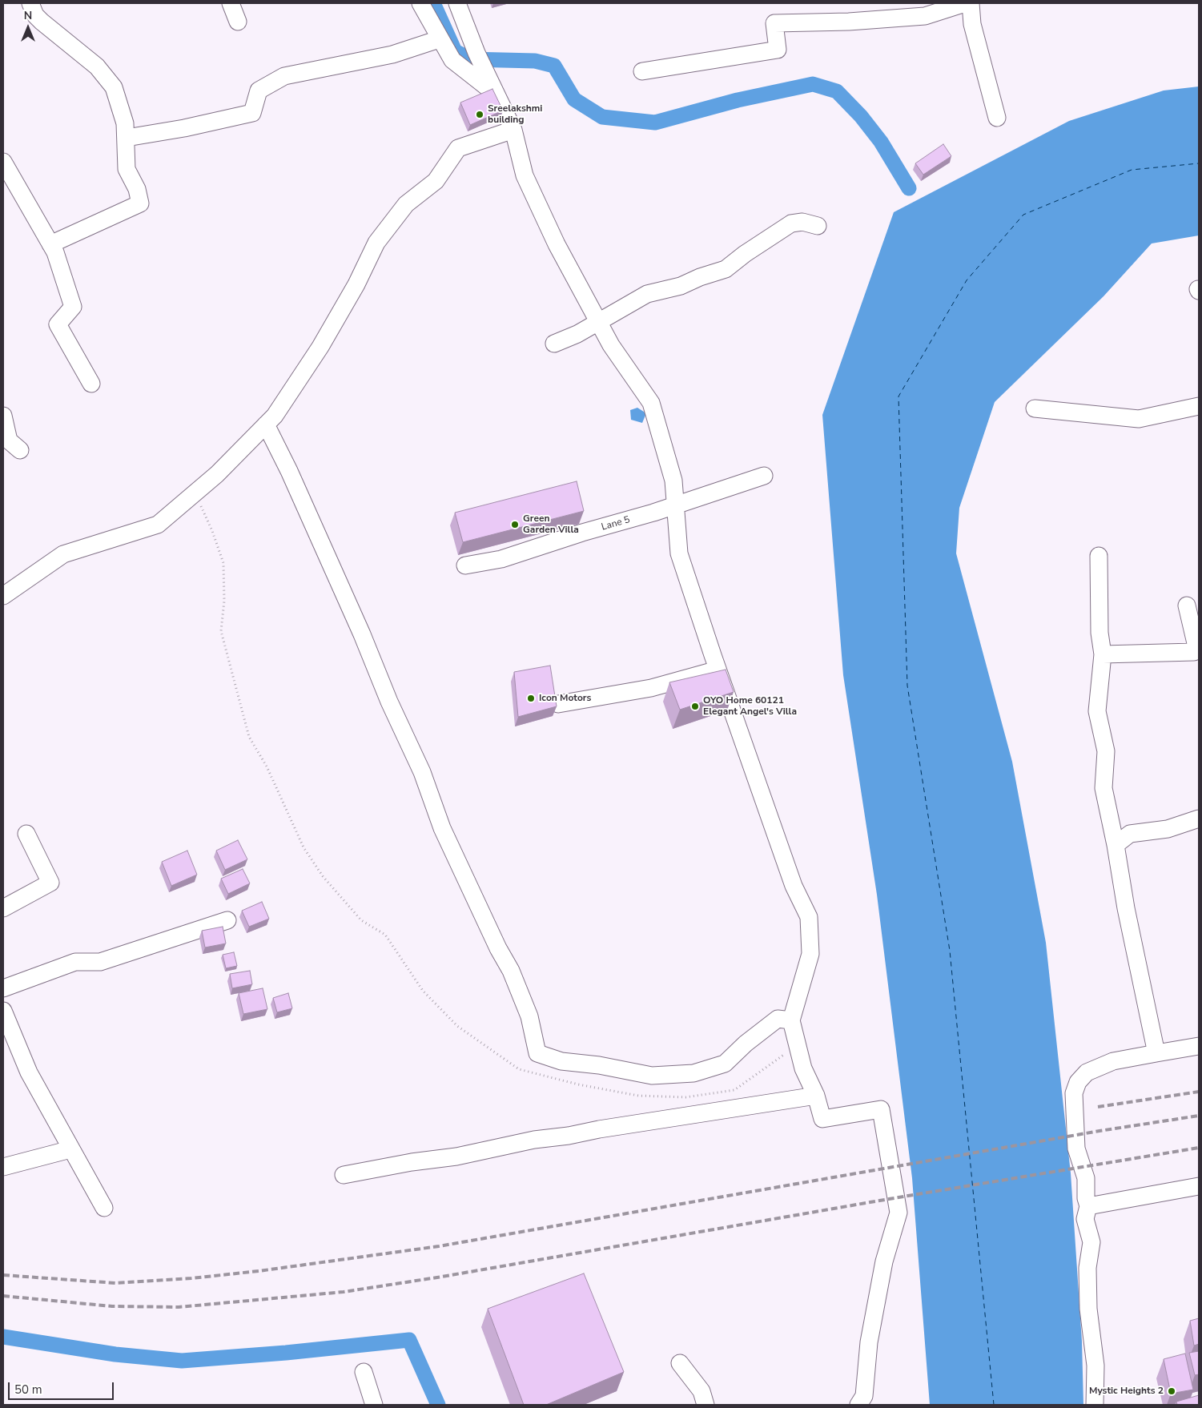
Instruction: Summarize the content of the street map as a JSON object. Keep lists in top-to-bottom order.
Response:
{
  "streets": {
    "street": ["Lane 5"]
  },
  "places": [
    "Sreelakshmi building",
    "Green Garden Villa",
    "Icon Motors",
    "OYO Home 60121 Elegant Angel's Villa",
    "Mystic Heights 2"
  ],
  "scale_bar": "50 m",
  "north": "top"
}
